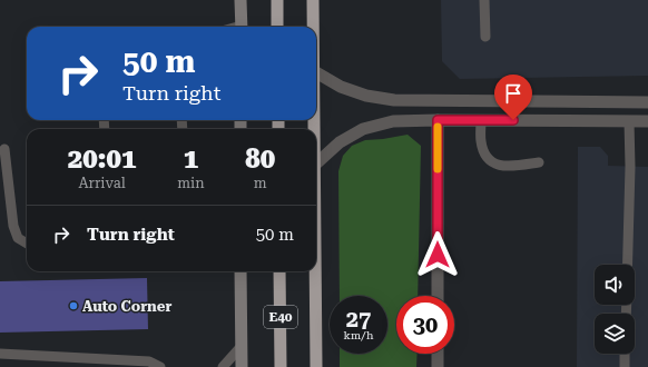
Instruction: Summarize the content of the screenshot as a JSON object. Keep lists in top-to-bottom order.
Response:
{
  "streets": {
    "highway": ["E40"]
  },
  "places": ["Auto Corner"],
  "page": {
    "turn": ["50 m", "Turn right"],
    "eta": [
      "20:01",
      "Arrival",
      "1",
      "min",
      "80",
      "m"
    ],
    "list": [
      {
        "name": "Turn right",
        "value": "50 m"
      }
    ],
    "speed": "27 km/h",
    "limit": "30"
  }
}
